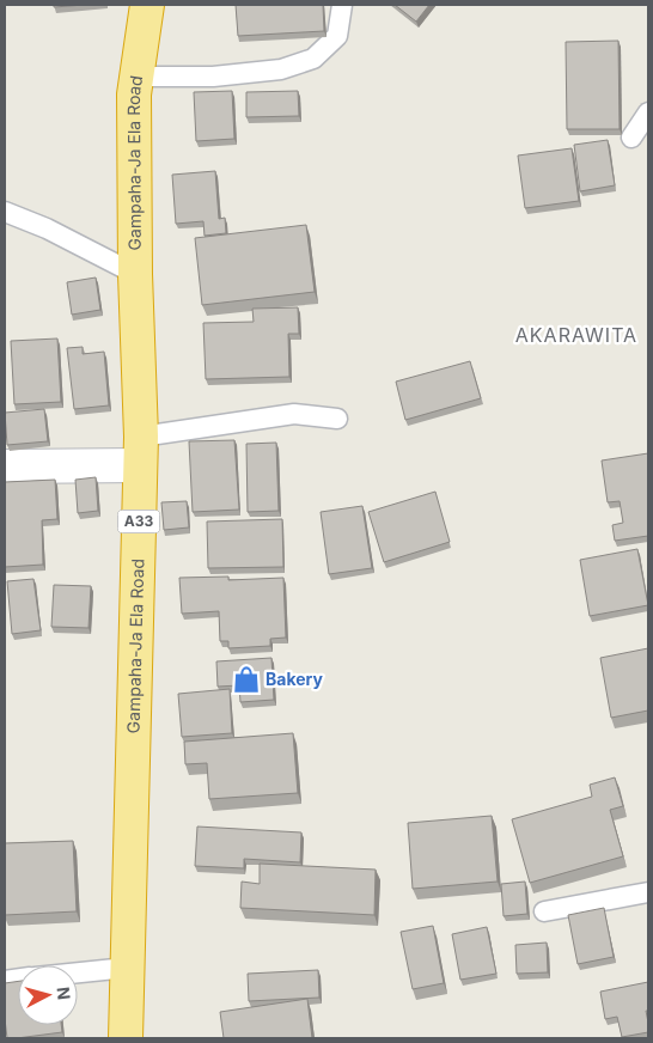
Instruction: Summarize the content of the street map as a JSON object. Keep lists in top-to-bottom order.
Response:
{
  "streets": {
    "highway": ["Gampaha-Ja Ela Road", "A33"]
  },
  "districts": ["AKARAWITA"],
  "places": {
    "shop": ["Bakery"]
  },
  "north": "right"
}
